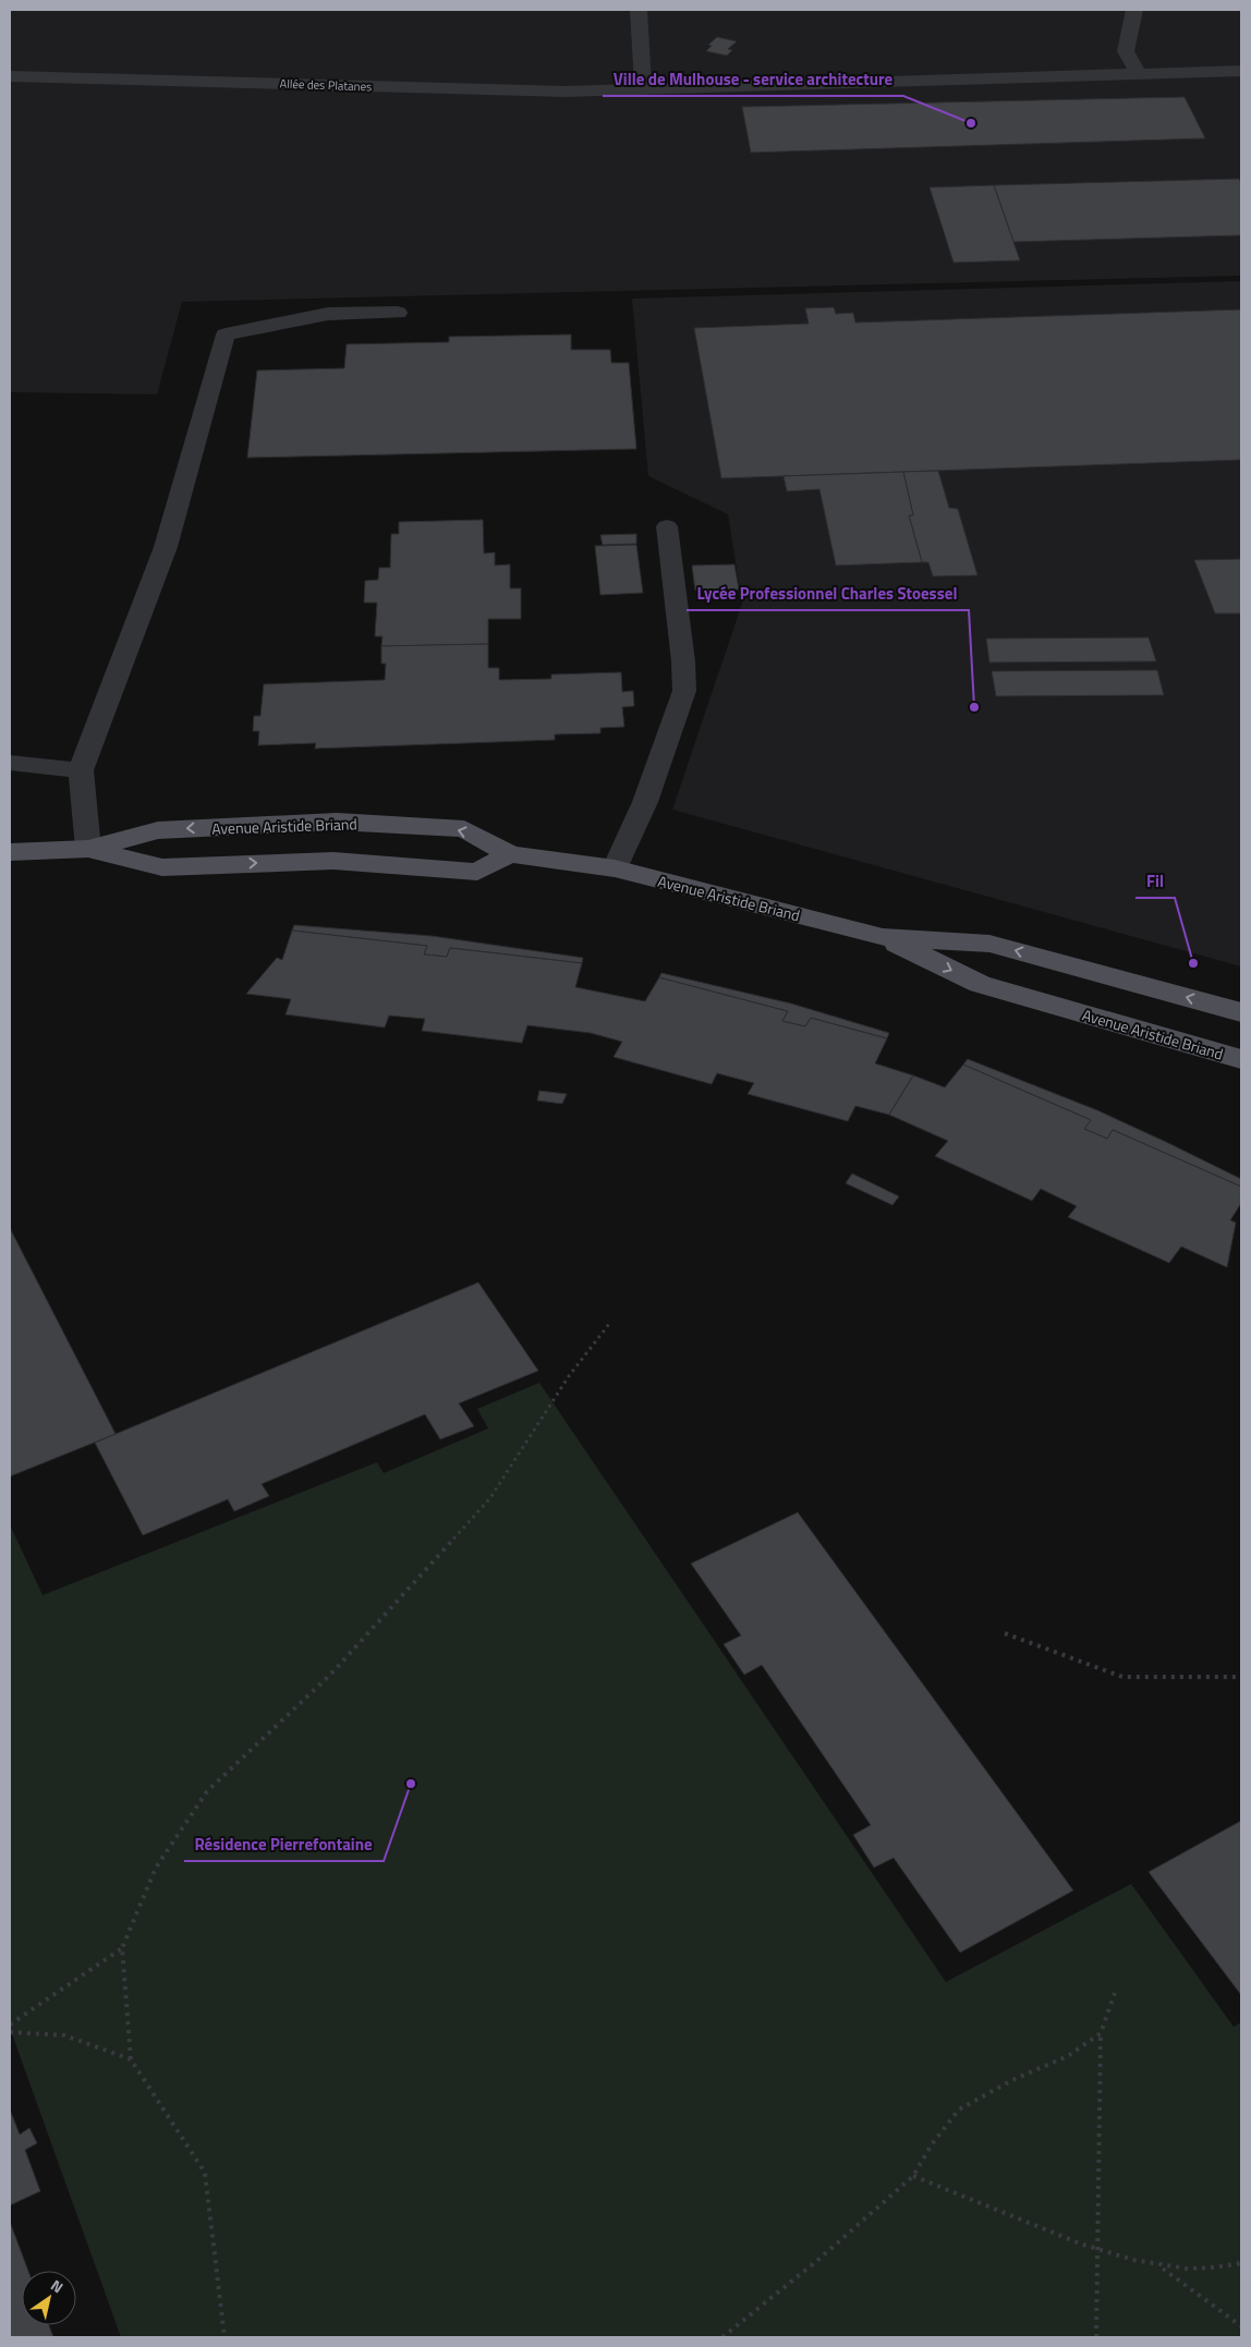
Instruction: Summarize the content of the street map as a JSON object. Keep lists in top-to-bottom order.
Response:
{
  "streets": {
    "main road": ["Avenue Aristide Briand"],
    "street": ["Allée des Platanes"]
  },
  "places": [
    "Ville de Mulhouse - service architecture",
    "Lycée Professionnel Charles Stoessel",
    "Fil",
    "Résidence Pierrefontaine"
  ],
  "north": "top right"
}
